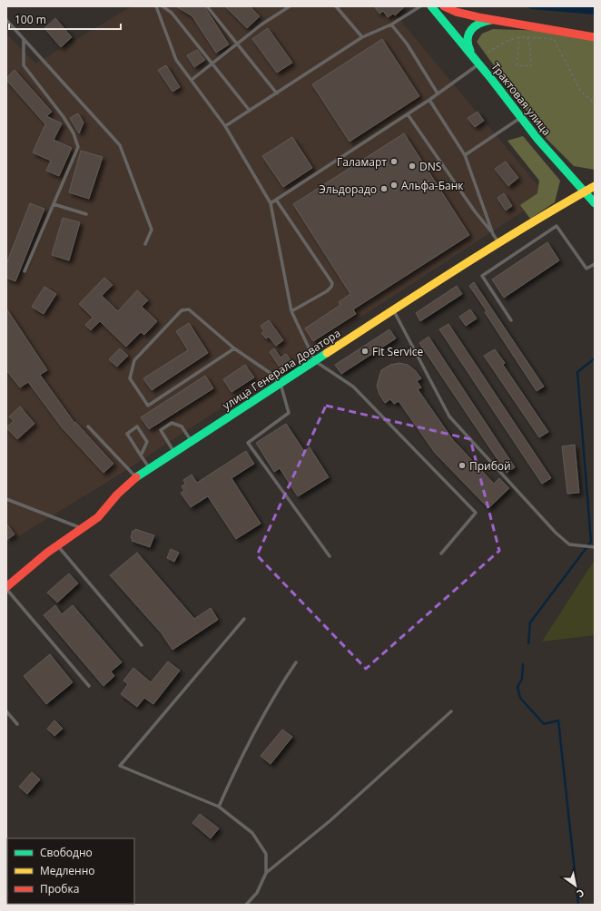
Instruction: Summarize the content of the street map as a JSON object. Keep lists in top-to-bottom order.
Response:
{
  "streets": {
    "street": ["Трактовая улица", "улица Генерала Доватора"]
  },
  "crossings": [
    ["Трактовая улица", "улица Генерала Доватора"]
  ],
  "places": [
    "Галамарт",
    "DNS",
    "Альфа-Банк",
    "Эльдорадо",
    "Fit Service",
    "Прибой"
  ],
  "legend": ["Свободно", "Медленно", "Пробка"],
  "scale_bar": "100 m",
  "north": "bottom right"
}
